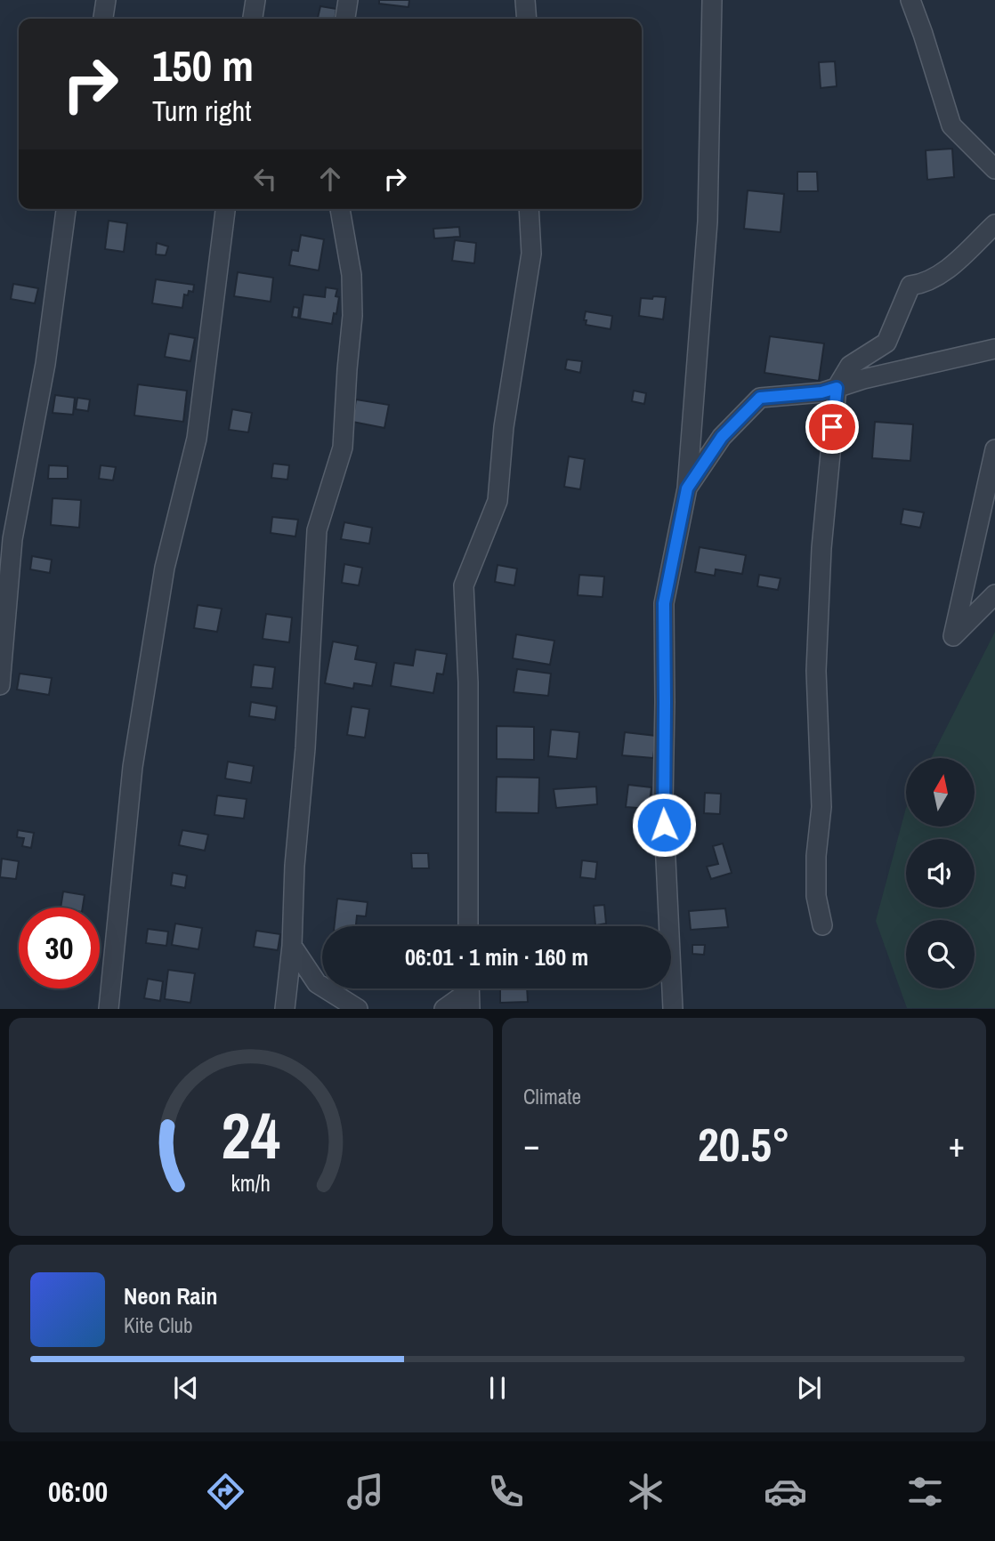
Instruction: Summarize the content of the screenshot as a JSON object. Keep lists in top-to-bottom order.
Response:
{
  "north": "top",
  "page": {
    "turn": ["150 m", "Turn right"],
    "limit": "30",
    "trip": "06:01 · 1 min · 160 m",
    "tile": "Climate",
    "heat": ["−", "20.5°", "+"],
    "song": ["Neon Rain", "Kite Club"],
    "tabs": "06:00",
    "gauge": ["24", "km/h"]
  }
}
